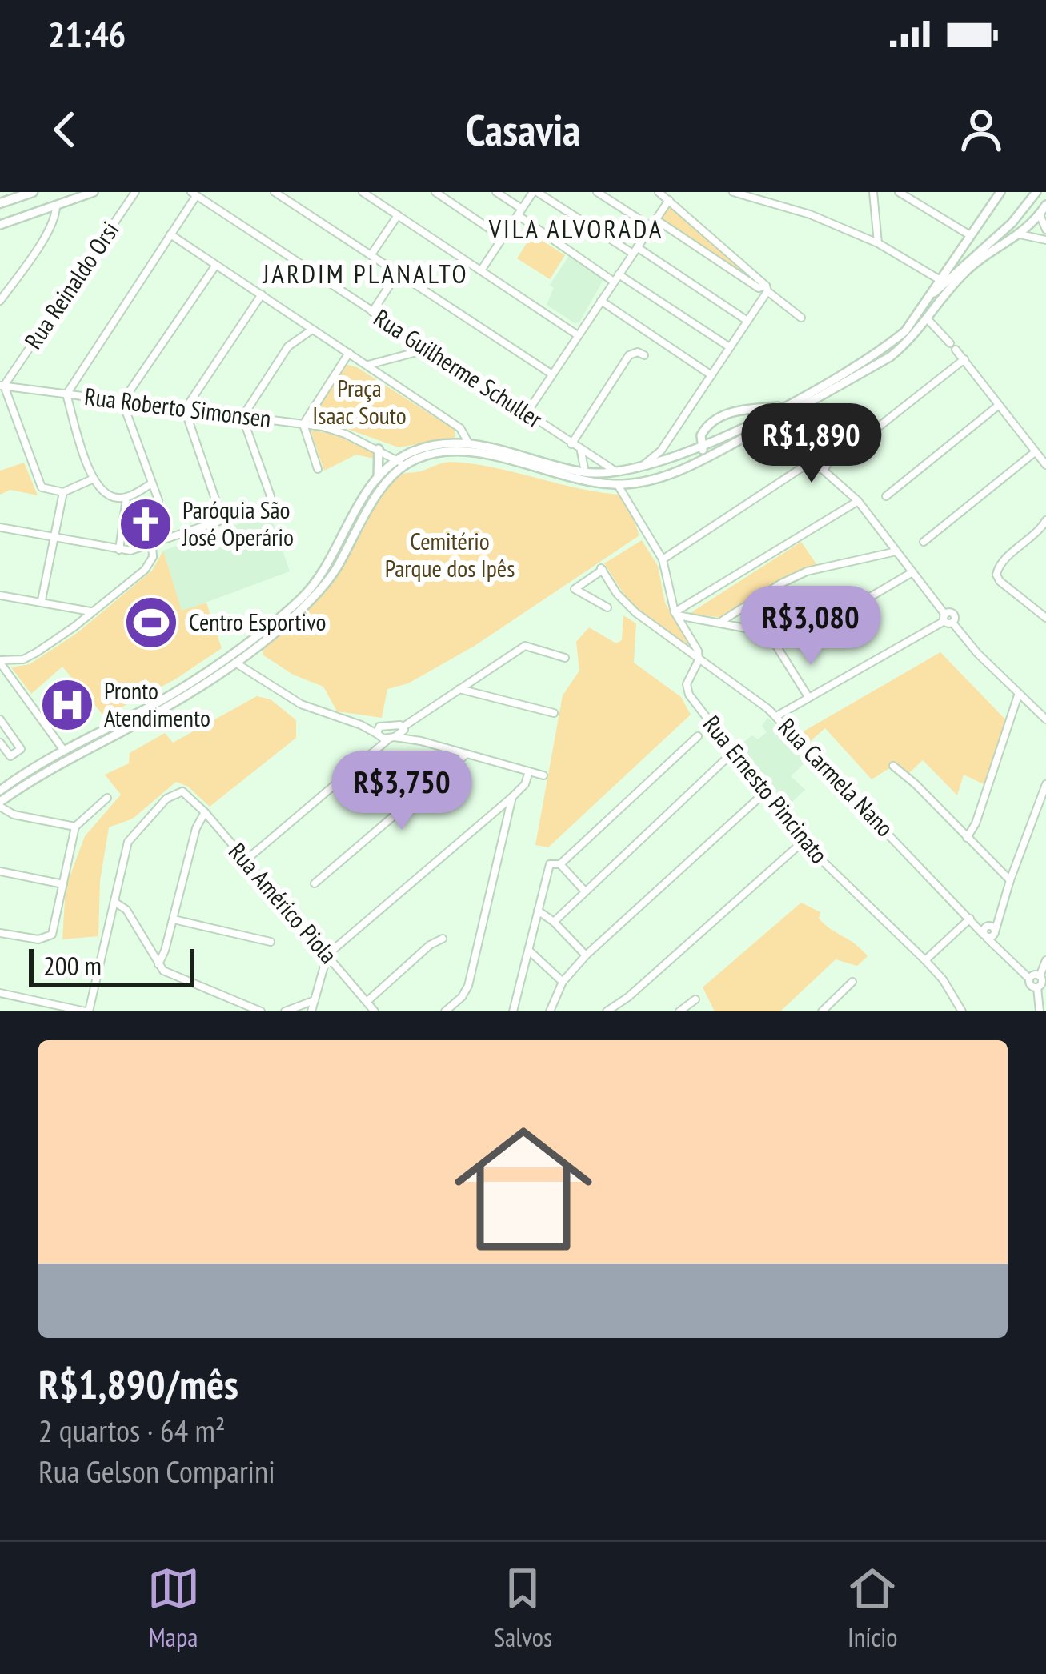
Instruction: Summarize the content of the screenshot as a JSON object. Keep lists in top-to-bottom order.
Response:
{
  "streets": {
    "street": [
      "Rua Reinaldo Orsi",
      "Rua Guilherme Schuller",
      "Rua Roberto Simonsen",
      "Rua Carmela Nano",
      "Rua Ernesto Pincinato",
      "Rua Américo Piola"
    ]
  },
  "crossings": [
    ["Rua Reinaldo Orsi", "Rua Roberto Simonsen"],
    ["Rua Carmela Nano", "Rua Ernesto Pincinato"]
  ],
  "districts": ["VILA ALVORADA", "JARDIM PLANALTO"],
  "parks": ["Praça Isaac Souto", "Cemitério Parque dos Ipês"],
  "places": {
    "church": ["Paróquia São José Operário"],
    "sports": ["Centro Esportivo"],
    "hospital": ["Pronto Atendimento"]
  },
  "scale_bar": "200 m",
  "page": {
    "status": "21:46",
    "header": "Casavia",
    "price": ["R$1,890", "R$3,080", "R$3,750"],
    "scale": "200 m",
    "list": [
      {
        "name": "R$1,890/mês",
        "note": "2 quartos · 64 m² · Rua Gelson Comparini"
      }
    ],
    "tabs": ["Mapa", "Salvos", "Início"]
  }
}
